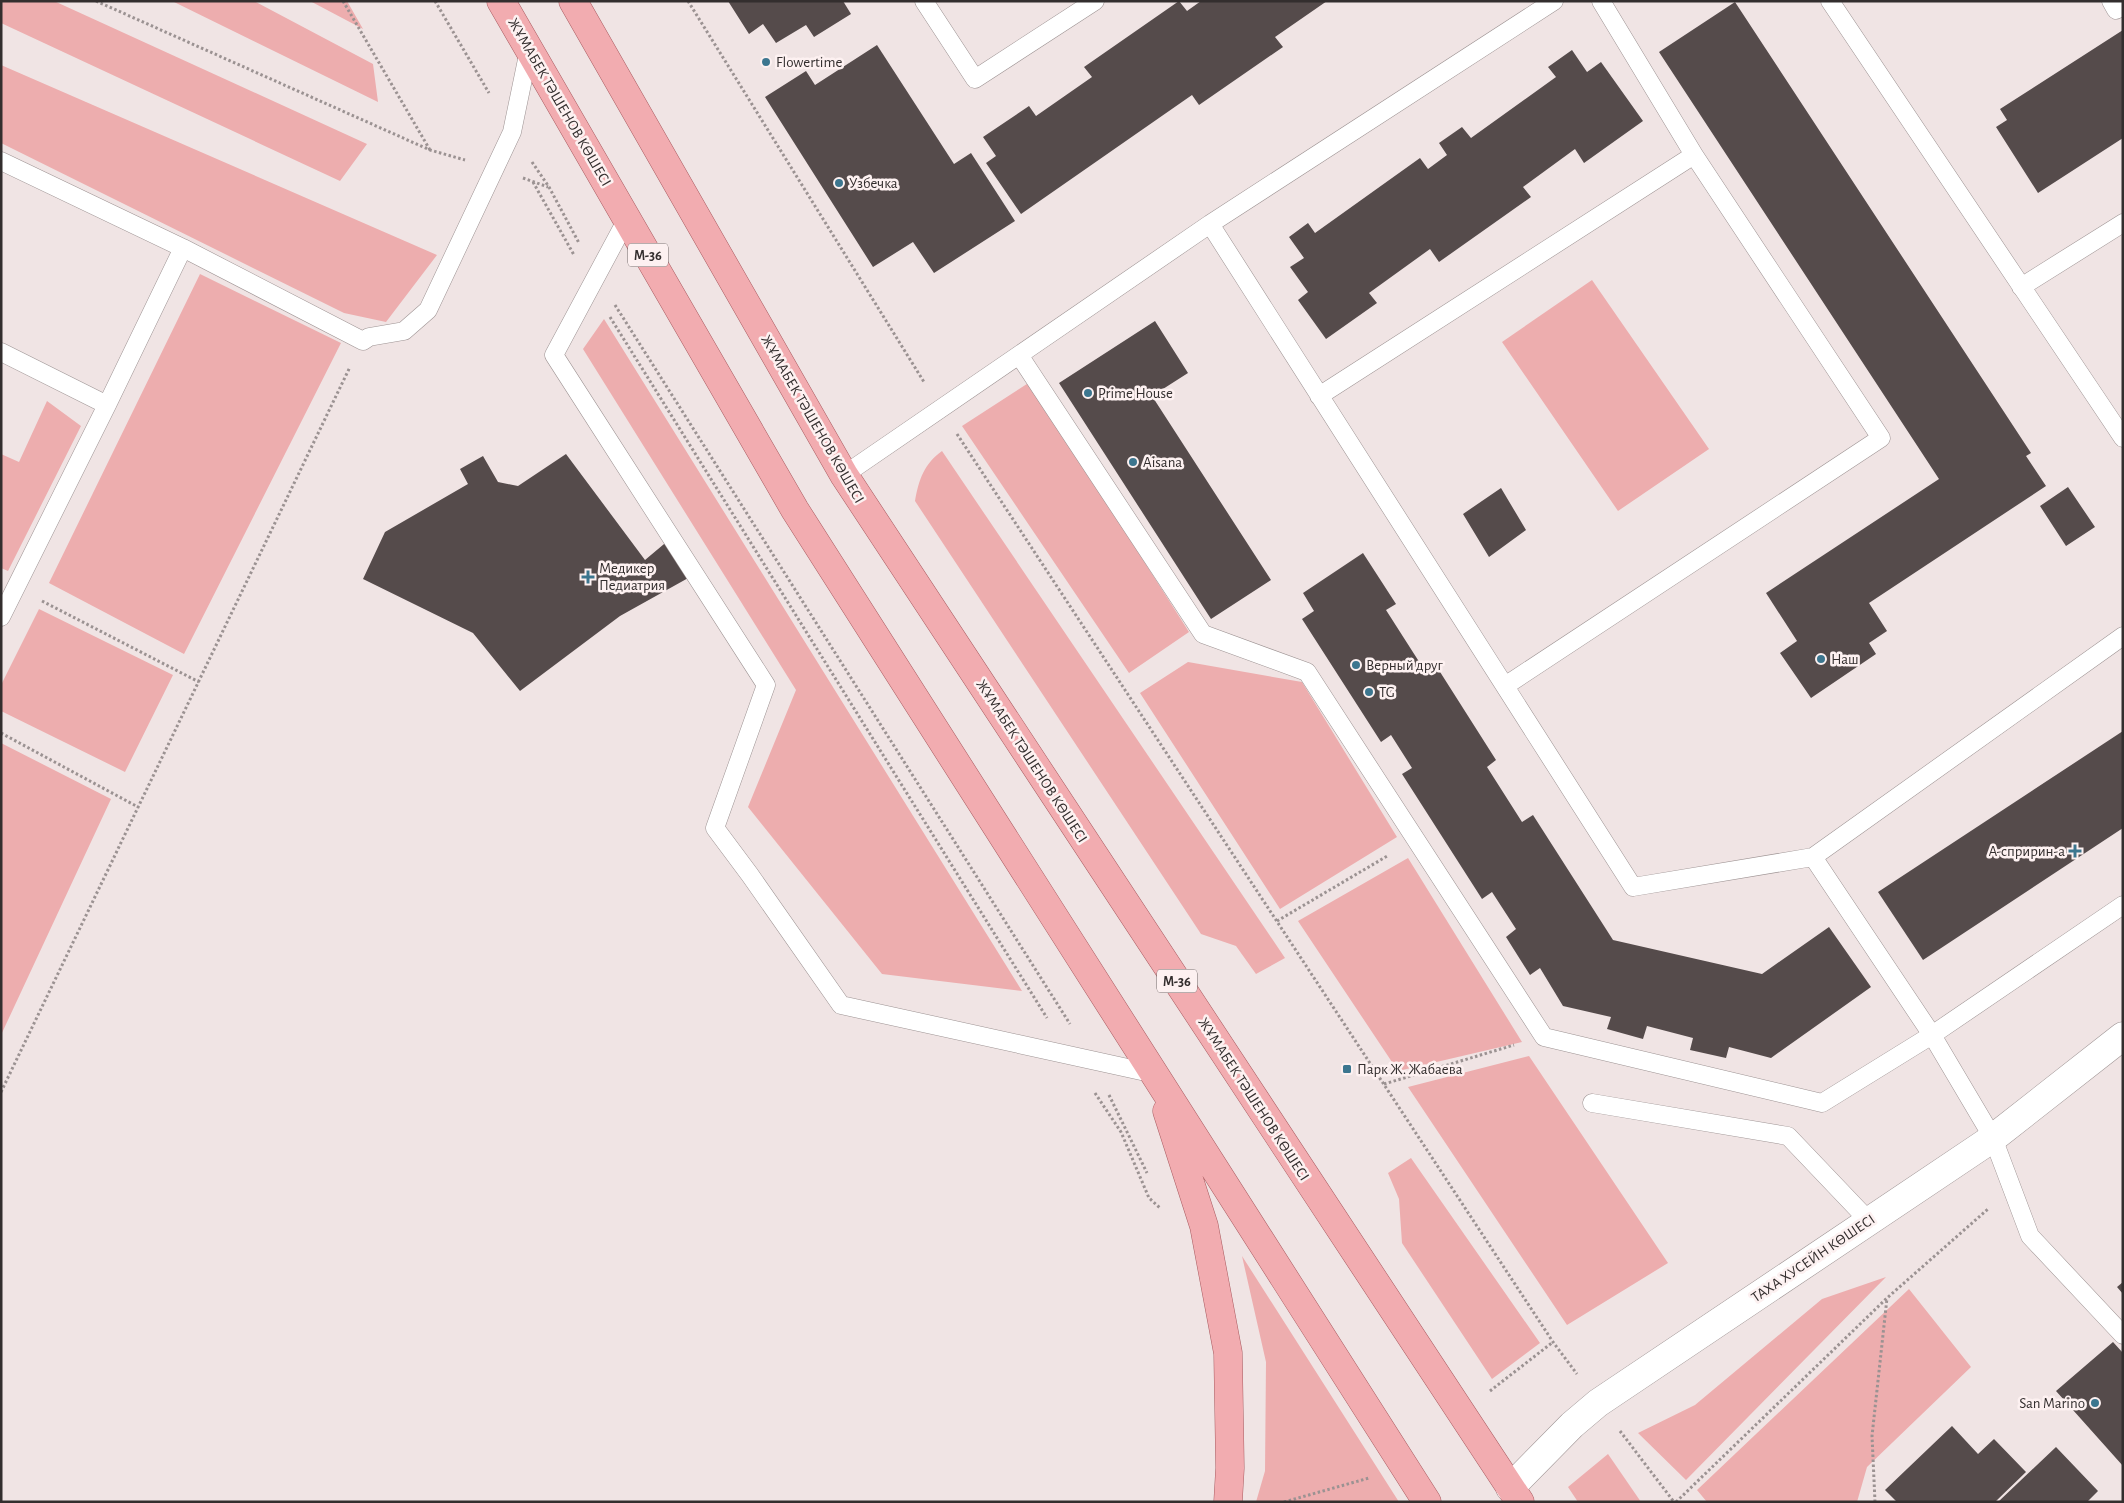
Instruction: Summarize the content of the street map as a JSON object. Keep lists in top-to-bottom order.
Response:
{
  "streets": {
    "main road": ["ЖҰМАБЕК ТӘШЕНОВ КӨШЕСІ", "M-36"],
    "street": ["ТАХА ХУСЕЙН КӨШЕСІ"]
  },
  "crossings": [
    ["ЖҰМАБЕК ТӘШЕНОВ КӨШЕСІ", "ТАХА ХУСЕЙН КӨШЕСІ"]
  ],
  "places": {
    "other": [
      "Flowertime",
      "Узбечка",
      "Prime House",
      "Aisana",
      "Наш",
      "Верный друг",
      "TG",
      "San Marino"
    ],
    "health": ["Медикер Педиатрия", "А-спририн-а"],
    "transit": ["Парк Ж. Жабаева"]
  }
}
